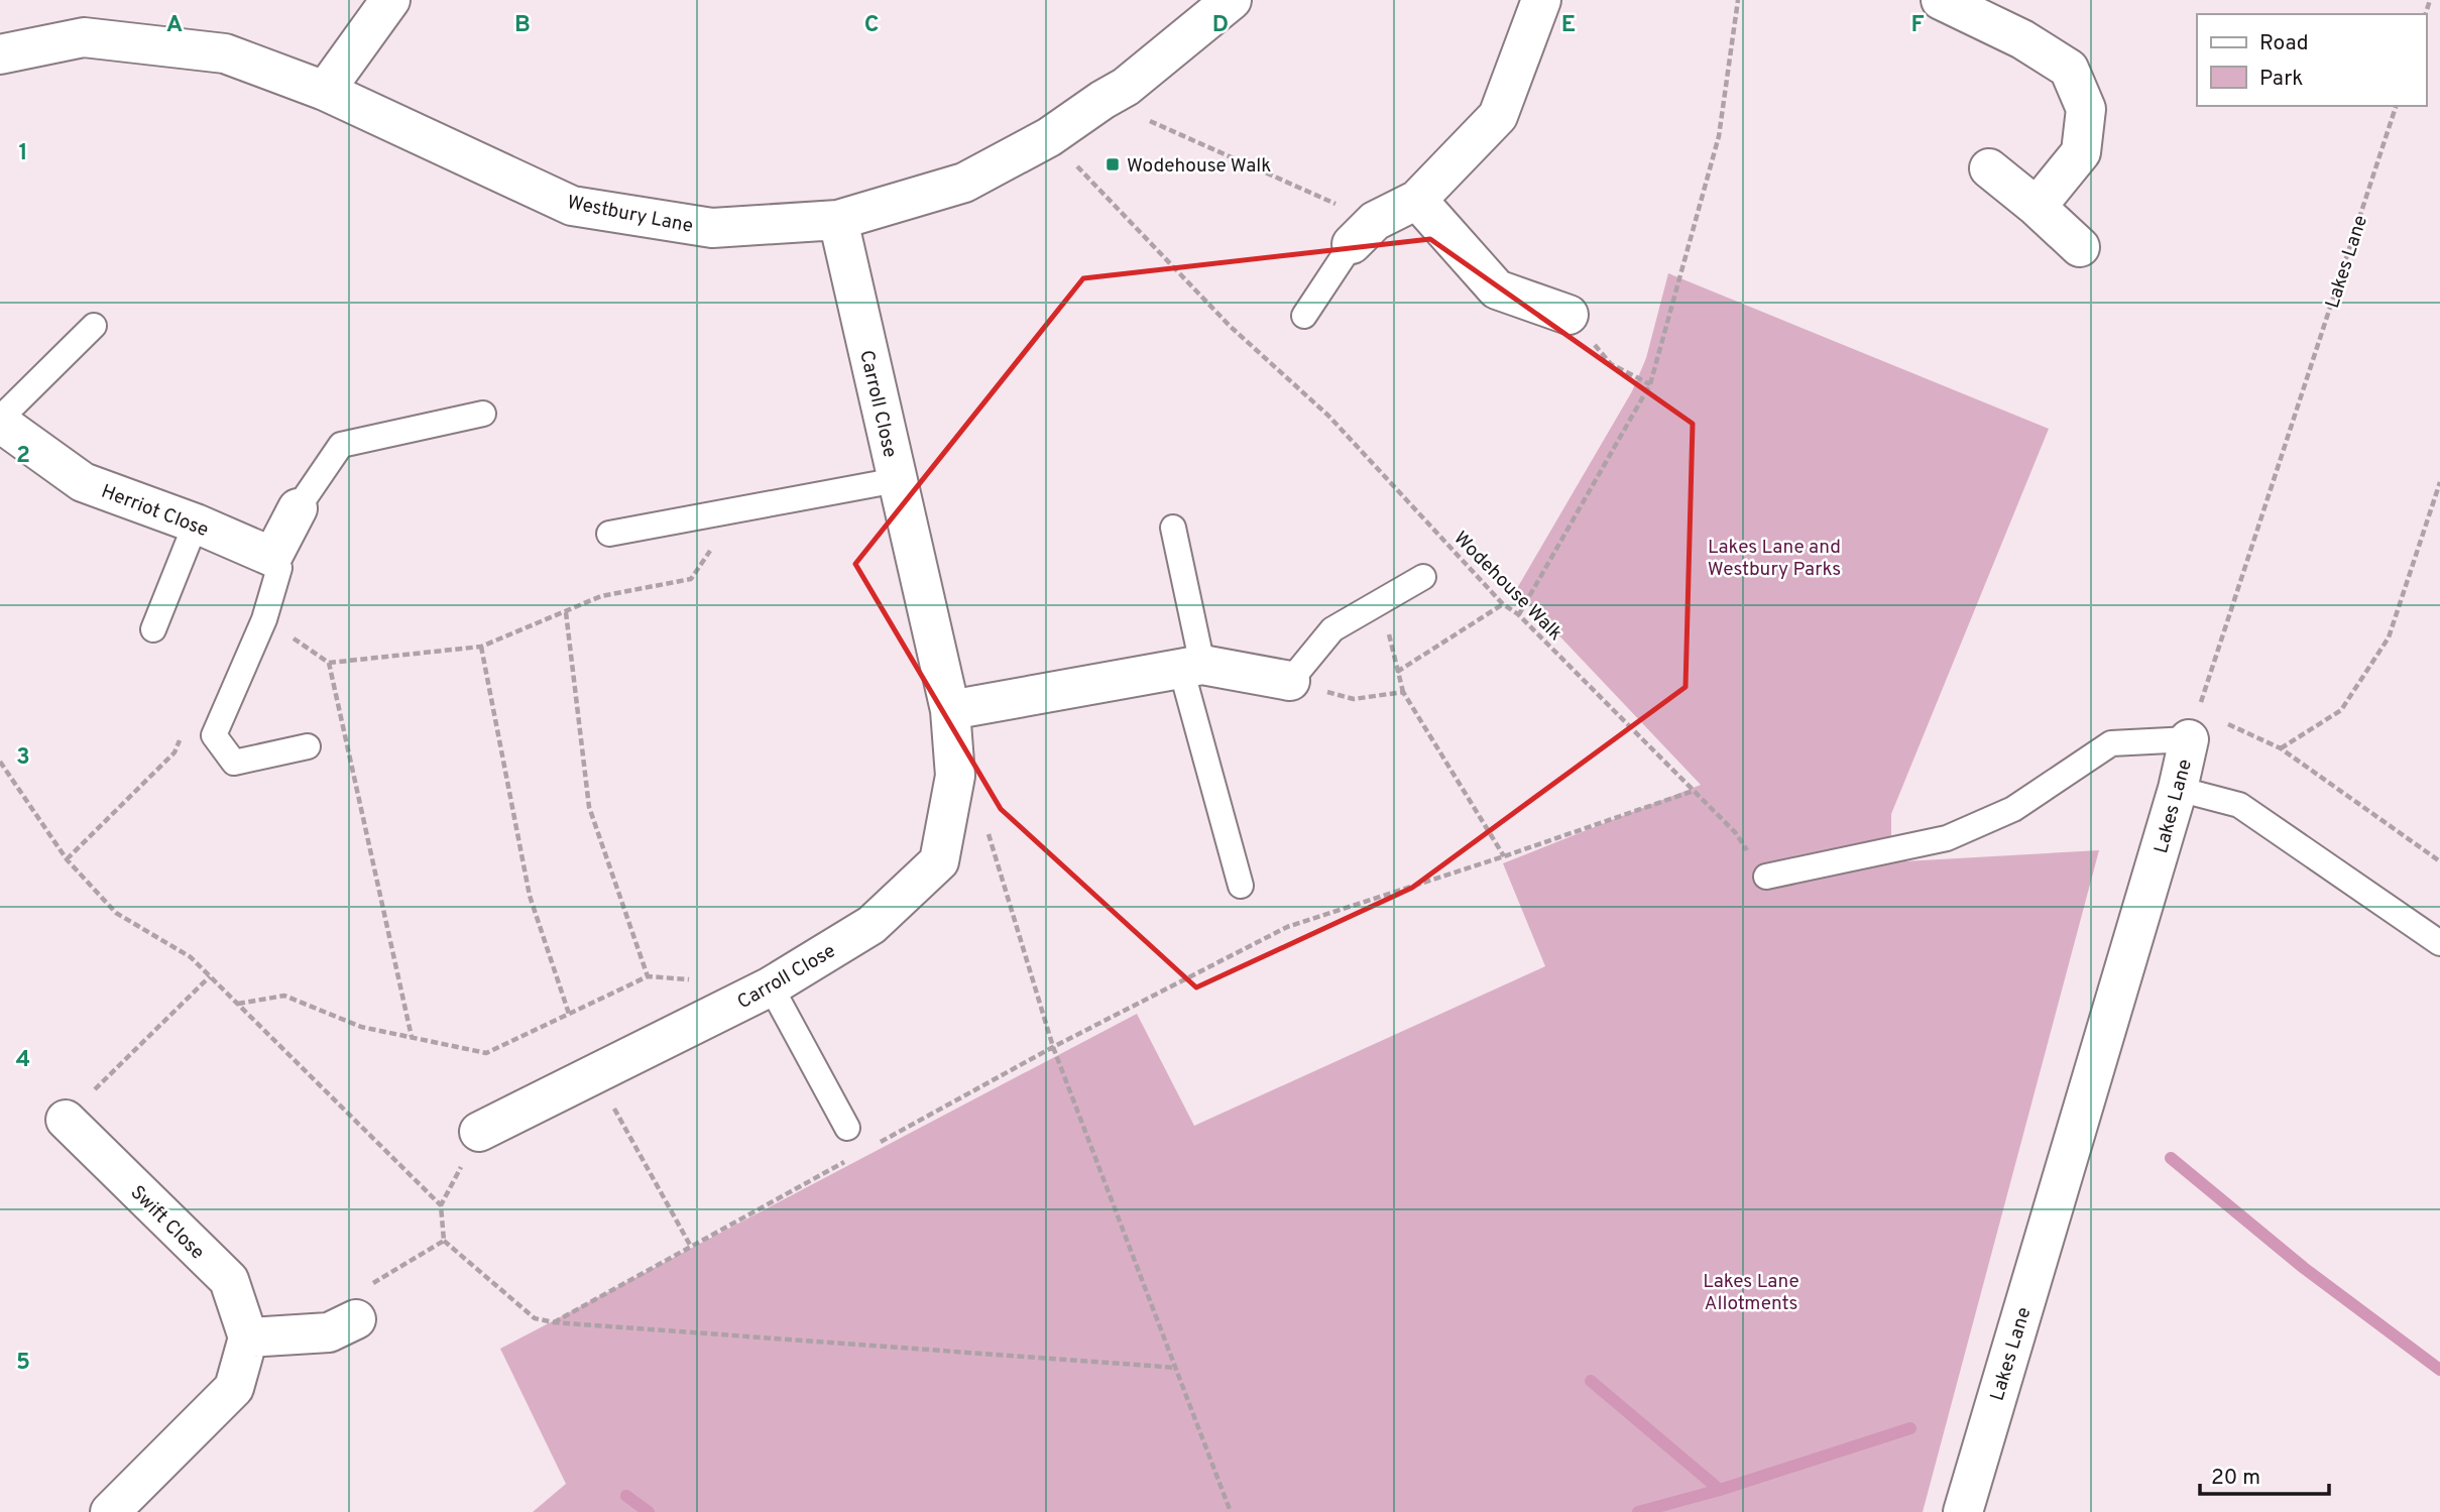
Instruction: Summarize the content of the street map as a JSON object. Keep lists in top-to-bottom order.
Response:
{
  "streets": {
    "street": [
      "Westbury Lane",
      "Lakes Lane",
      "Carroll Close",
      "Herriot Close",
      "Swift Close"
    ],
    "path": ["Wodehouse Walk"]
  },
  "crossings": [
    ["Westbury Lane", "Carroll Close"],
    ["Westbury Lane", "Wodehouse Walk"]
  ],
  "parks": ["Lakes Lane and Westbury Parks", "Lakes Lane Allotments"],
  "places": {
    "transit": ["Wodehouse Walk"]
  },
  "legend": ["Road", "Park"],
  "scale_bar": "20 m",
  "grid": {
    "columns": [
      "A",
      "B",
      "C",
      "D",
      "E",
      "F"
    ],
    "rows": [
      "1",
      "2",
      "3",
      "4",
      "5"
    ]
  }
}
